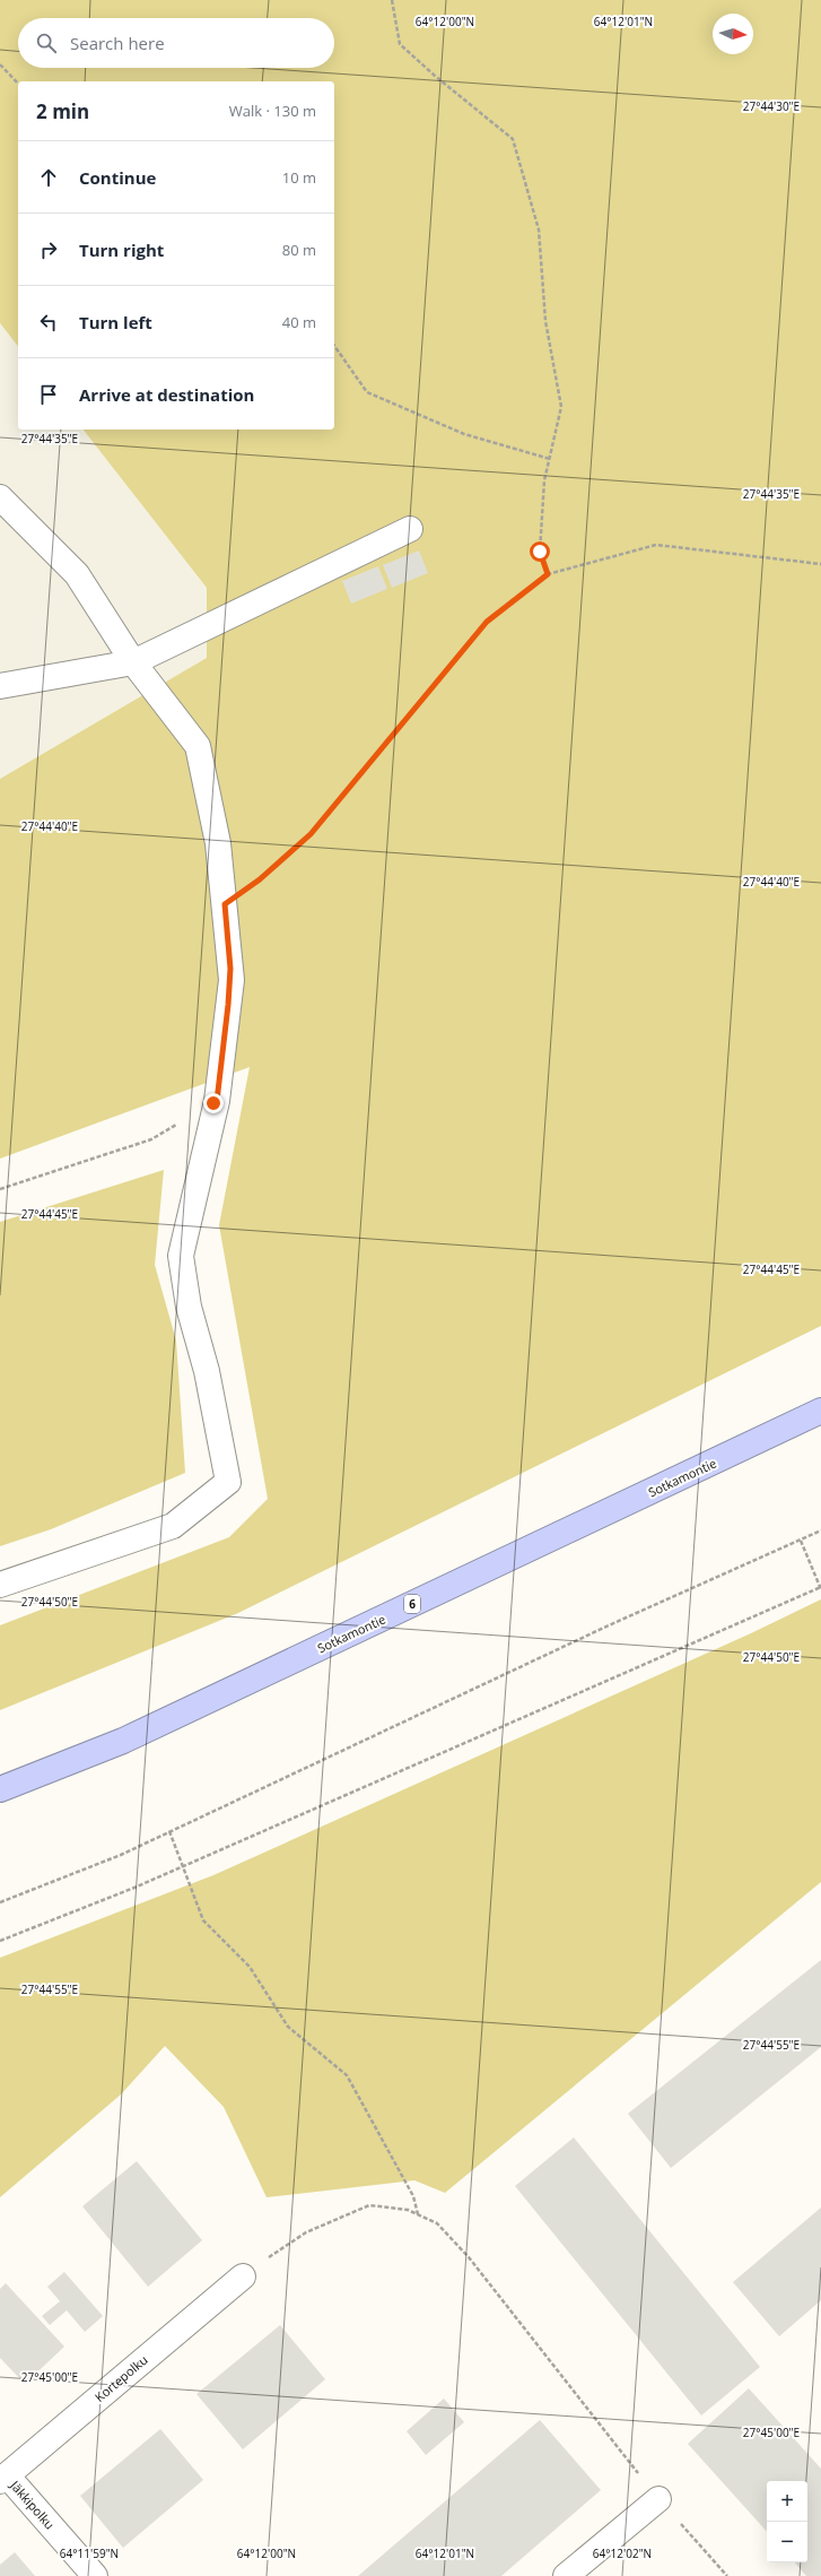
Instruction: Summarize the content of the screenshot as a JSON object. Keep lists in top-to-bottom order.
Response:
{
  "streets": {
    "highway": ["Sotkamontie", "6"],
    "street": ["Kortepolku", "Jäkkipolku"]
  },
  "crossings": [
    ["Kortepolku", "Jäkkipolku"]
  ],
  "north": "right",
  "page": {
    "search": "Search here",
    "heading": ["2 min", "Walk · 130 m"],
    "list": [
      ["Continue", "10 m"],
      ["Turn right", "80 m"],
      ["Turn left", "40 m"],
      "Arrive at destination"
    ],
    "map_buttons": ["+", "−"]
  },
  "coordinates": [
    "64°12'00\"N",
    "64°12'01\"N",
    "27°44'30\"E",
    "27°44'35\"E",
    "27°44'40\"E",
    "27°44'45\"E",
    "27°44'50\"E",
    "27°44'55\"E",
    "27°45'00\"E",
    "64°11'59\"N",
    "64°12'02\"N"
  ]
}
